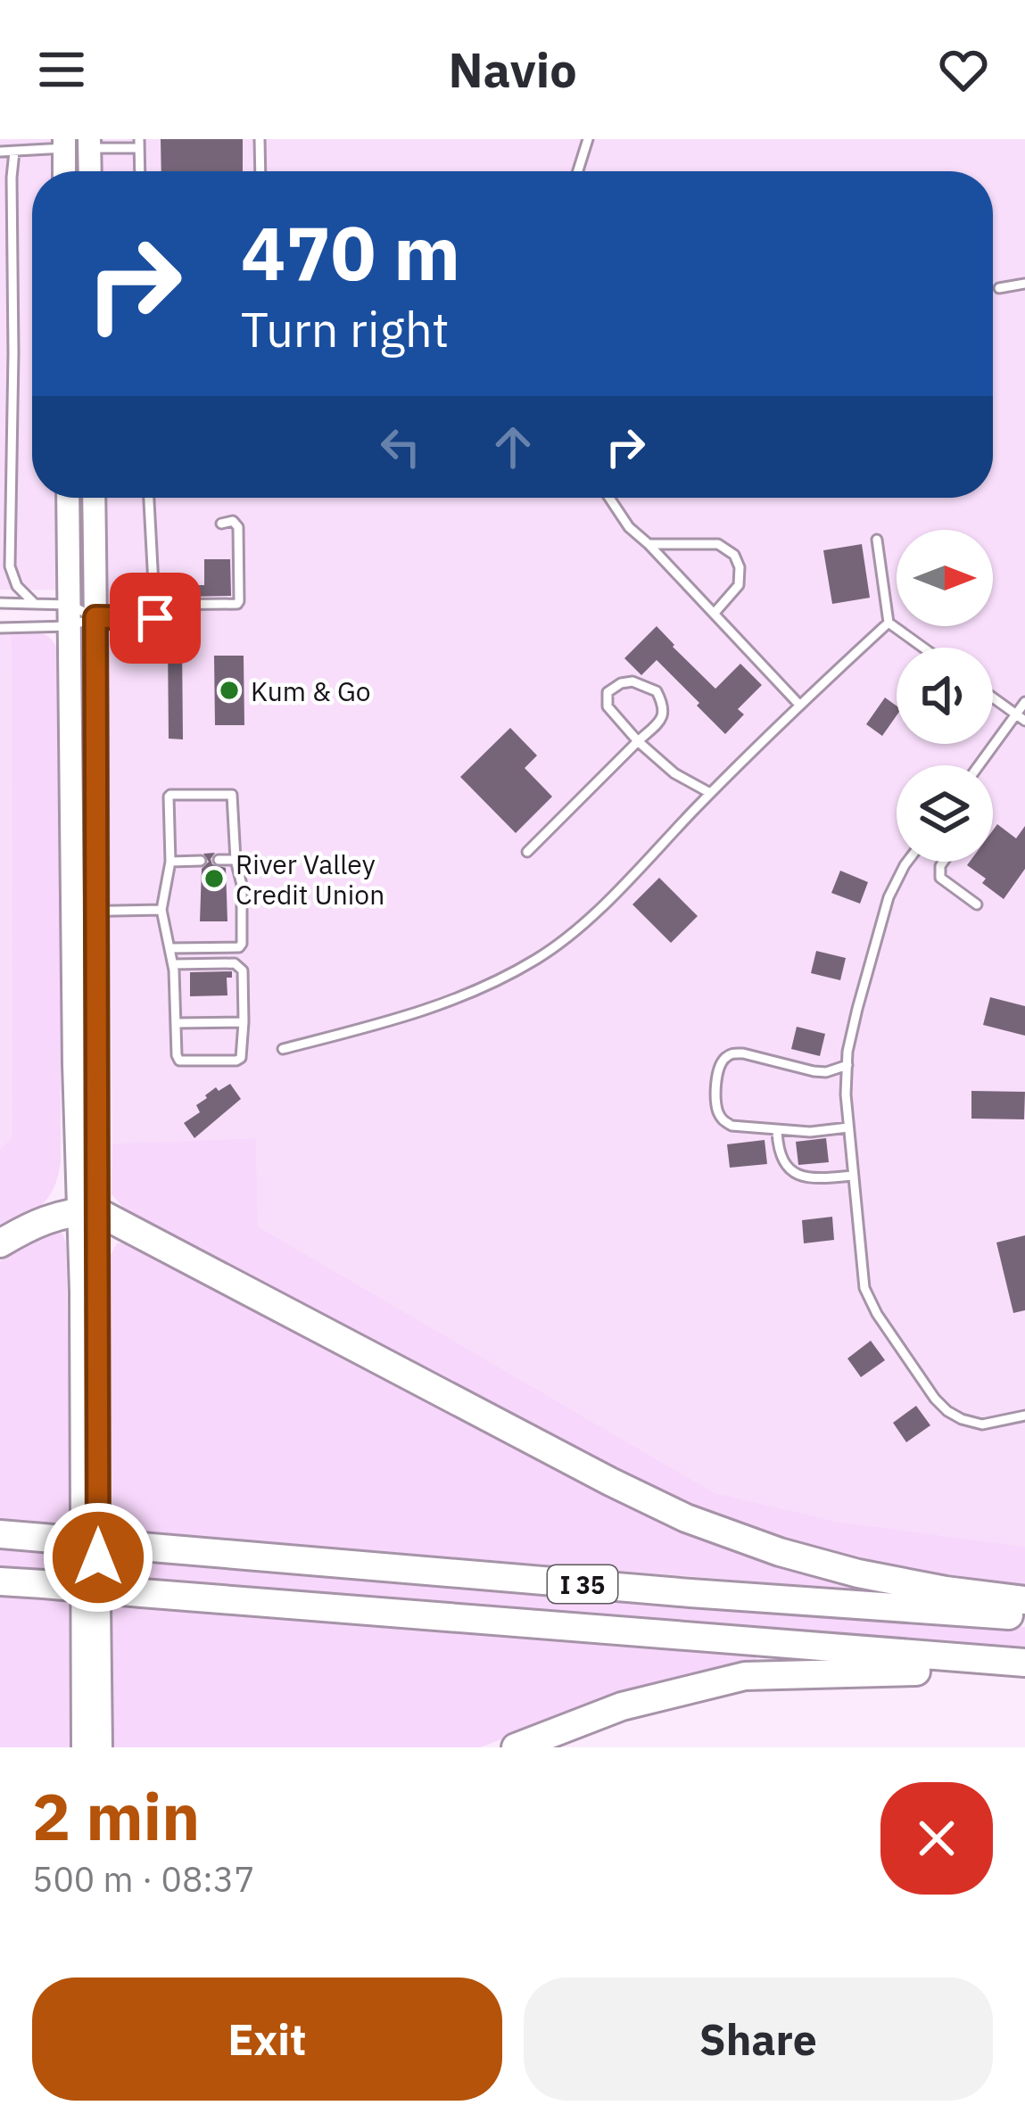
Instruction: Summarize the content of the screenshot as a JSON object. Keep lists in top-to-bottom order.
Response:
{
  "streets": {
    "highway": ["I 35"]
  },
  "places": ["Kum & Go", "River Valley Credit Union"],
  "north": "right",
  "page": {
    "header": "Navio",
    "turn": ["470 m", "Turn right"],
    "heading": ["2 min", "500 m · 08:37"],
    "buttons": ["Exit", "Share"]
  }
}
